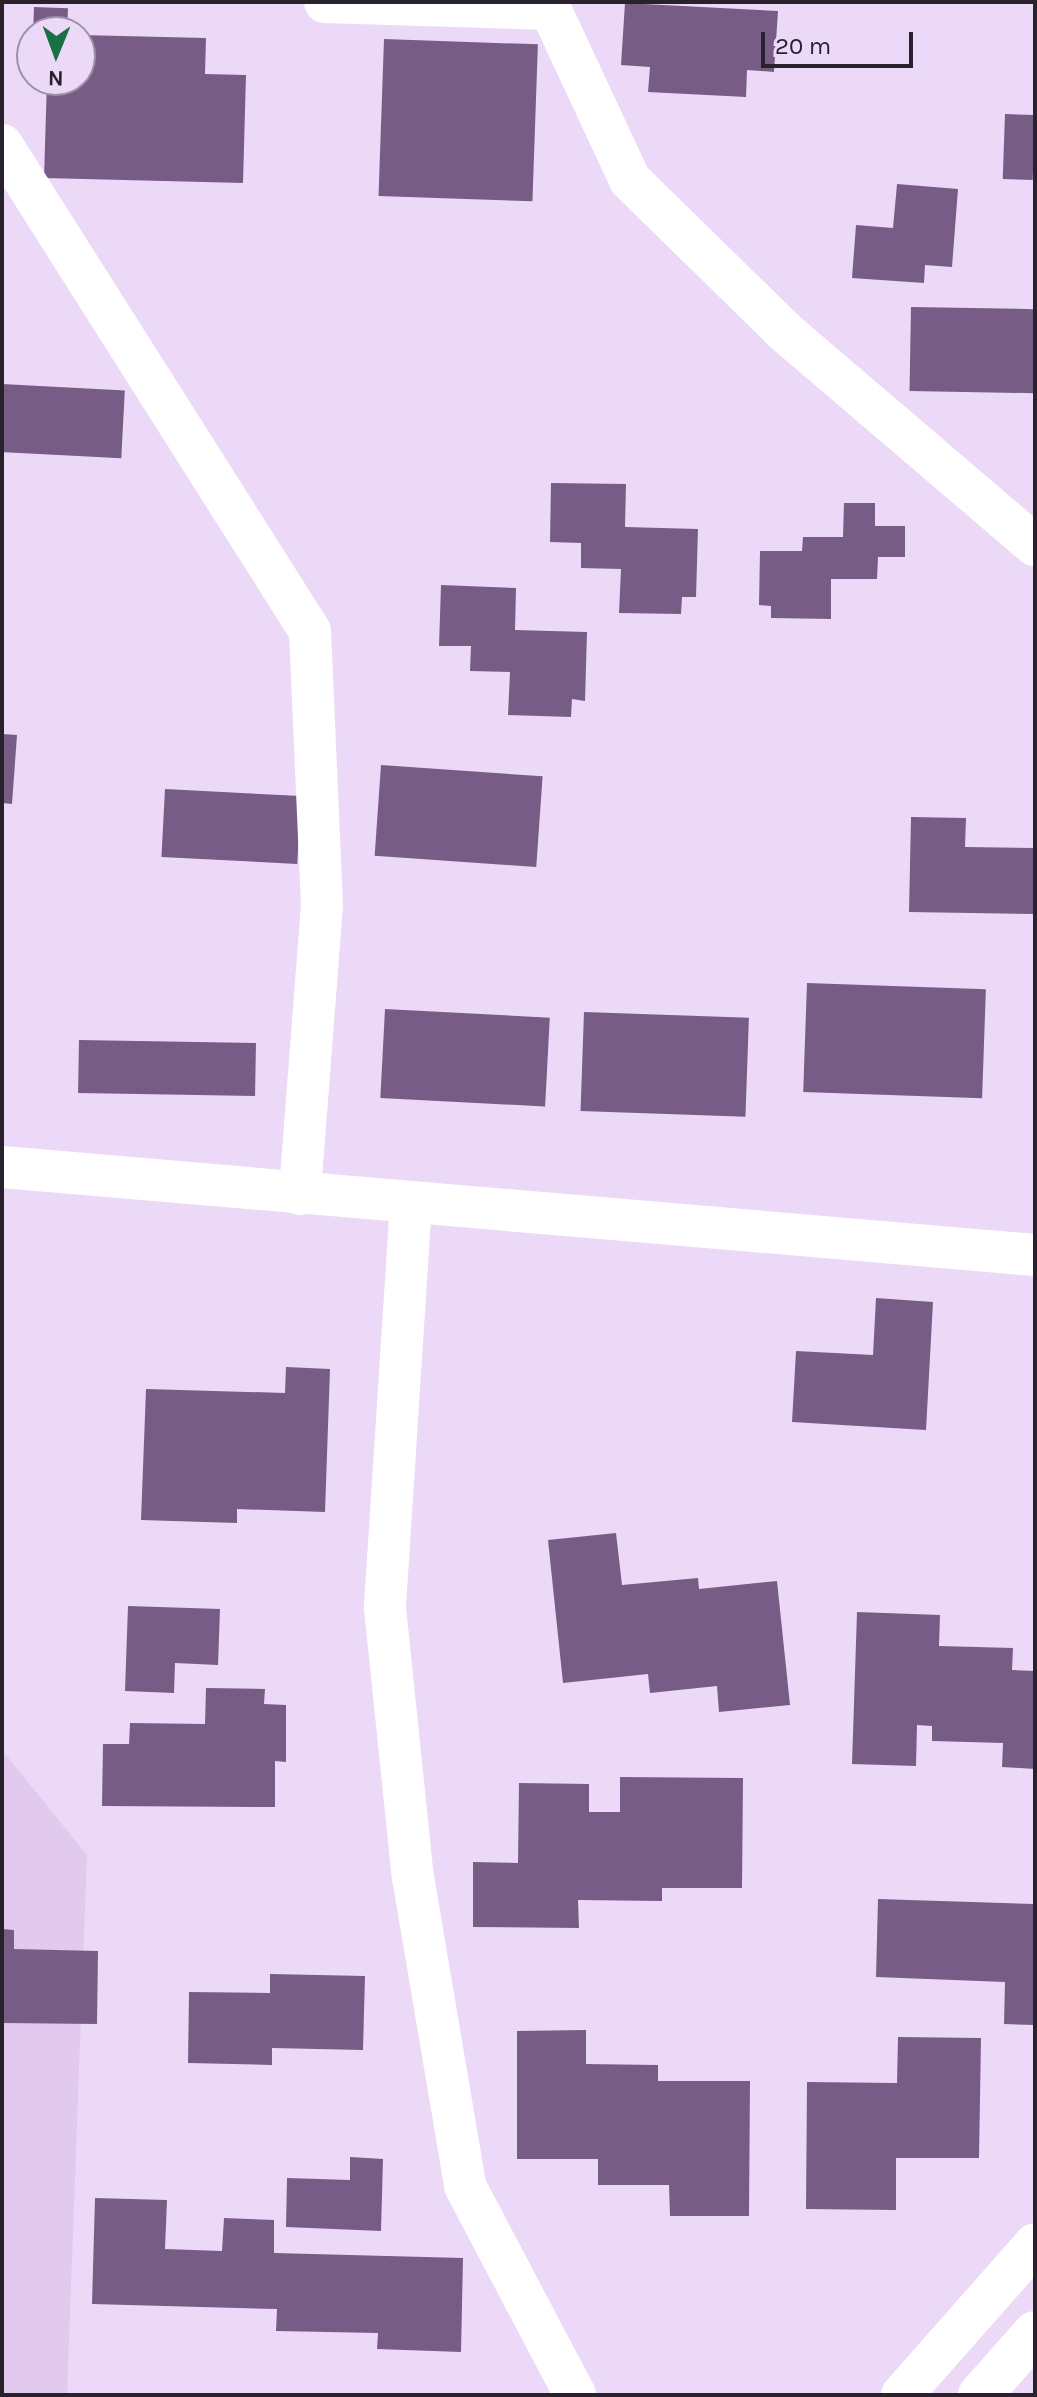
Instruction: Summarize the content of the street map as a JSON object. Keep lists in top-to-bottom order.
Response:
{
  "scale_bar": "20 m",
  "north": "bottom"
}
